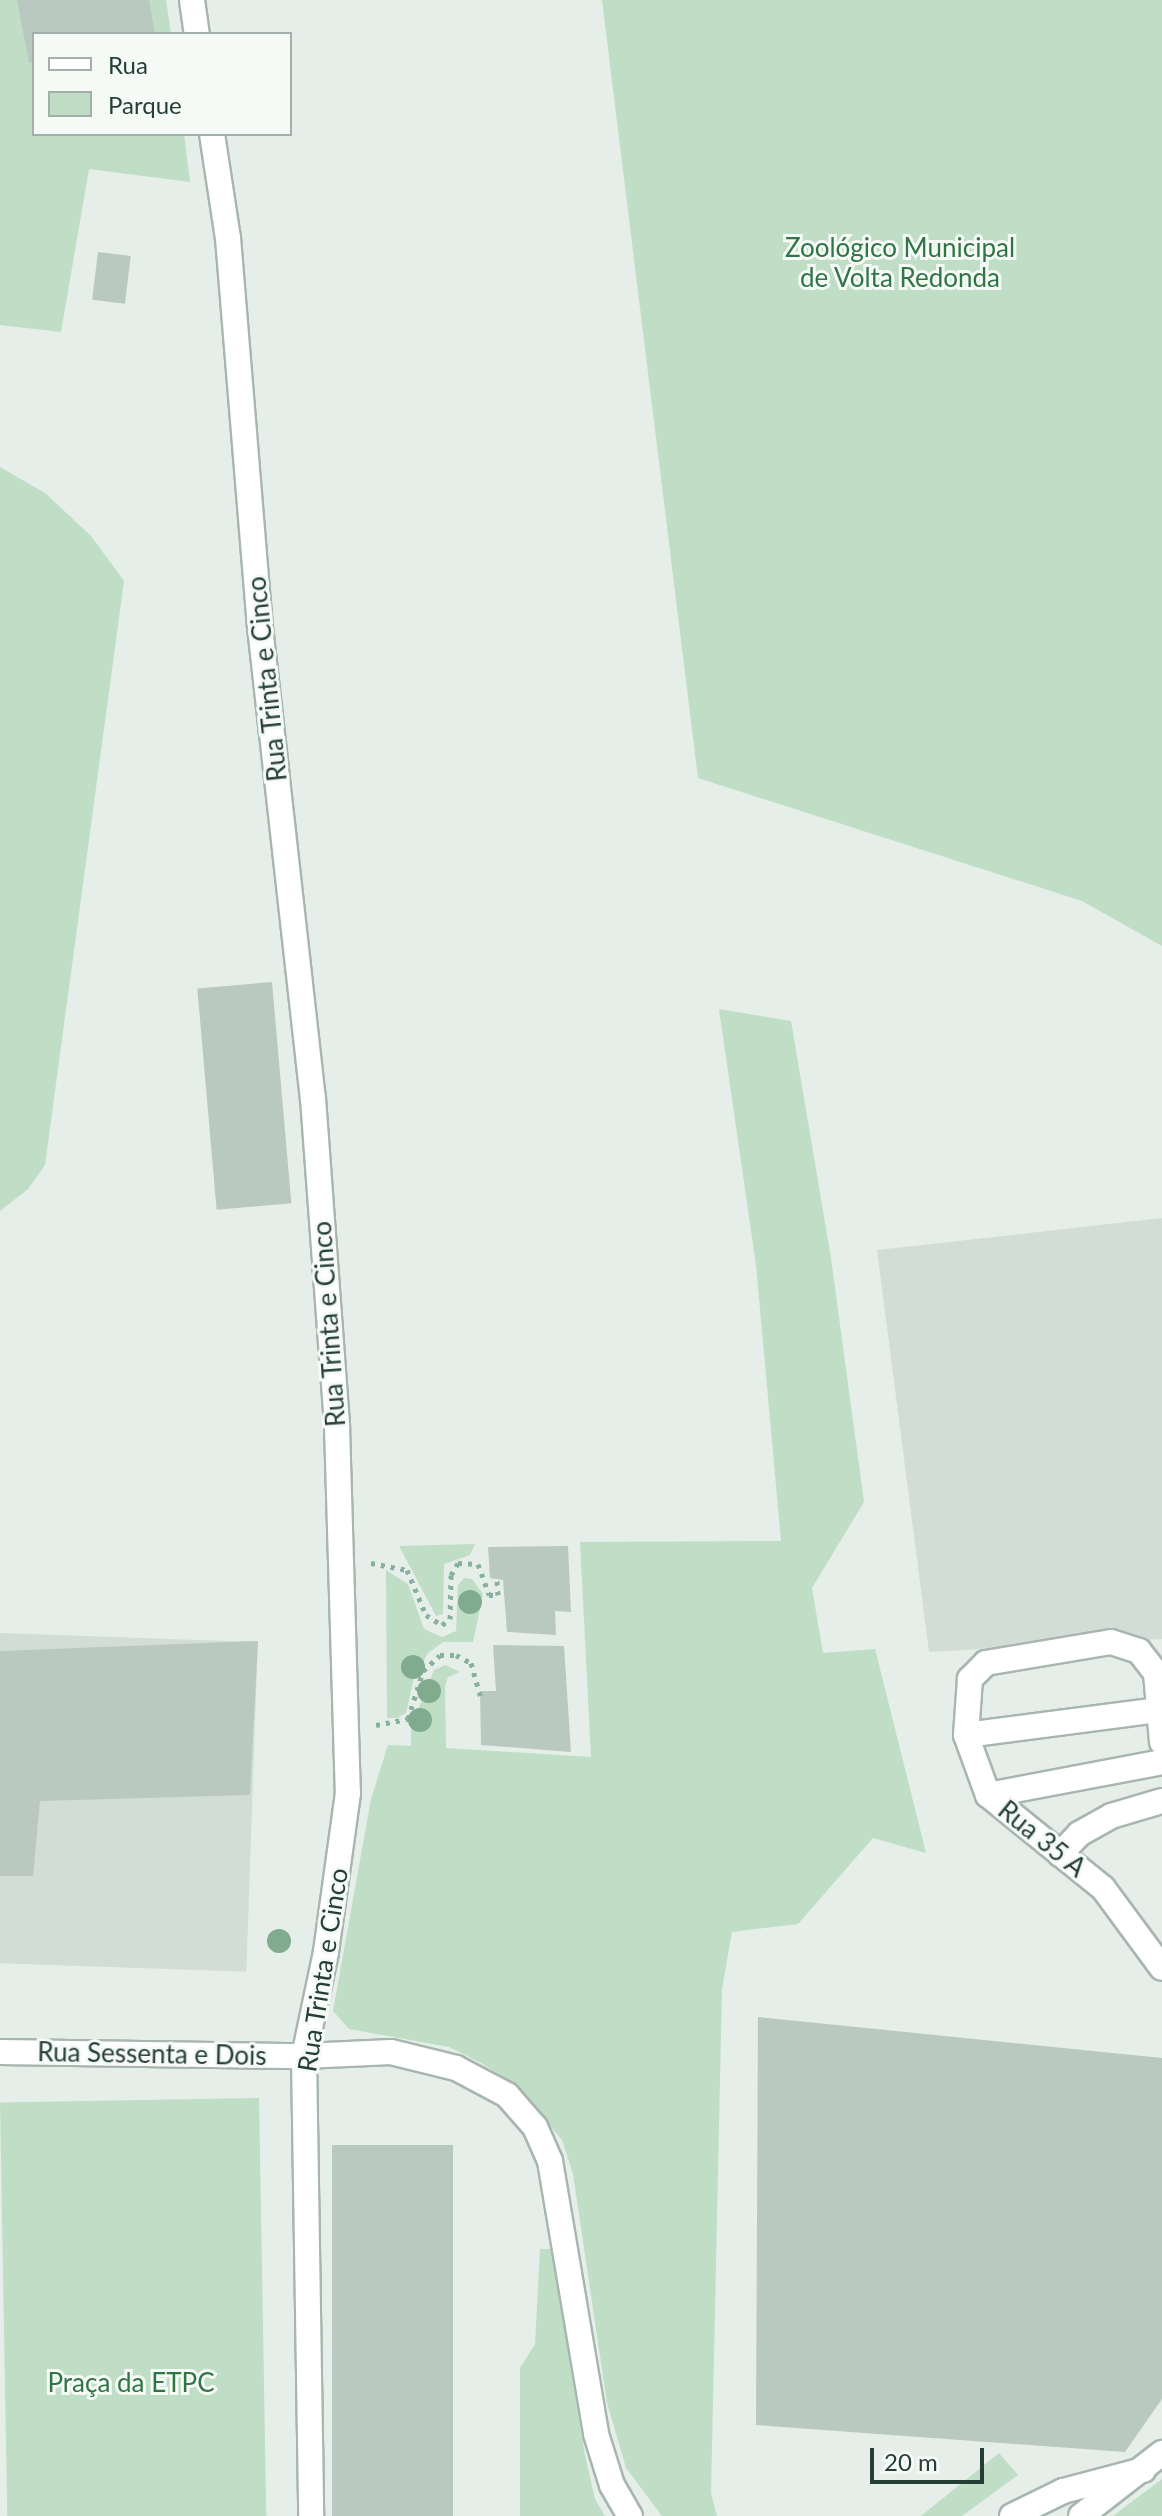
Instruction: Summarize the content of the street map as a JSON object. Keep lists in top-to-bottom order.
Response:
{
  "streets": {
    "street": ["Rua Trinta e Cinco", "Rua 35 A", "Rua Sessenta e Dois"]
  },
  "crossings": [
    ["Rua Trinta e Cinco", "Rua Sessenta e Dois"]
  ],
  "parks": ["Zoológico Municipal de Volta Redonda", "Praça da ETPC"],
  "legend": ["Rua", "Parque"],
  "scale_bar": "20 m"
}
